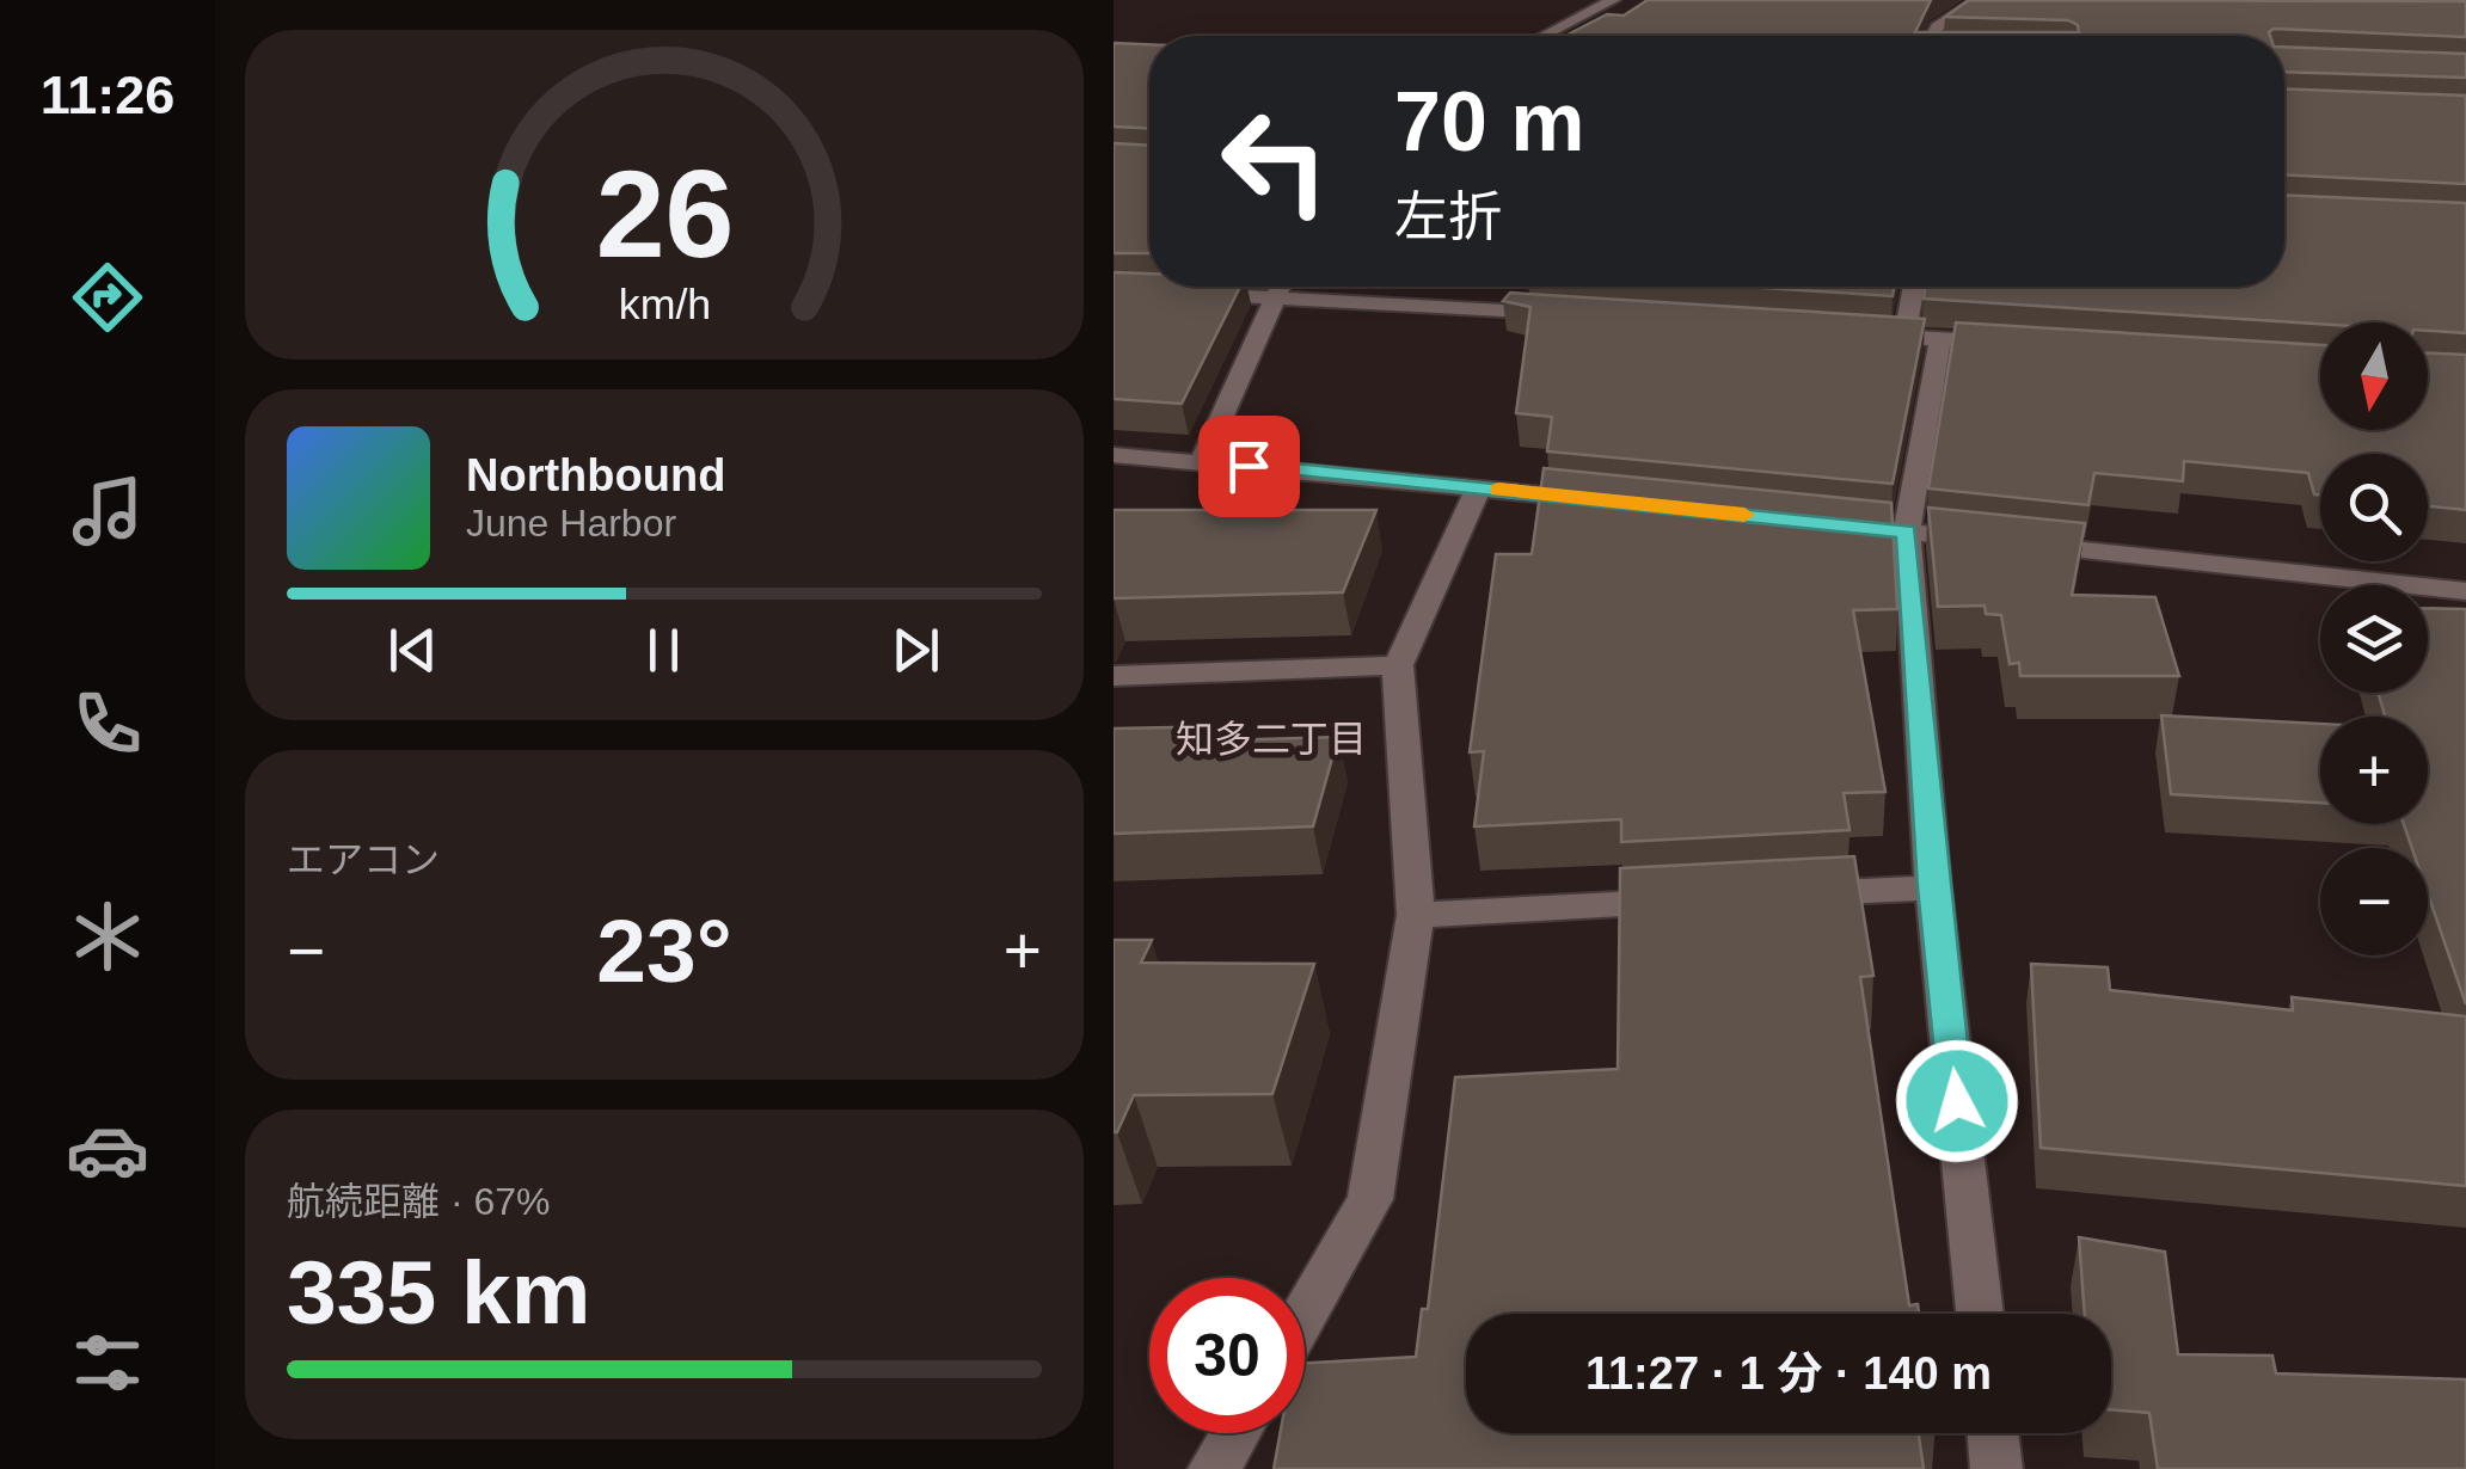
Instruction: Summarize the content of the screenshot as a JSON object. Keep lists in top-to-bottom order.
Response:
{
  "districts": ["知多二丁目"],
  "north": "bottom",
  "page": {
    "tabs": "11:26",
    "turn": ["70 m", "左折"],
    "map_buttons": ["+", "−"],
    "song": ["Northbound", "June Harbor"],
    "tile": [
      "エアコン",
      ["航続距離 · 67%", "335 km"]
    ],
    "heat": ["−", "23°", "+"],
    "limit": "30",
    "trip": "11:27 · 1 分 · 140 m",
    "gauge": ["26", "km/h"]
  }
}
